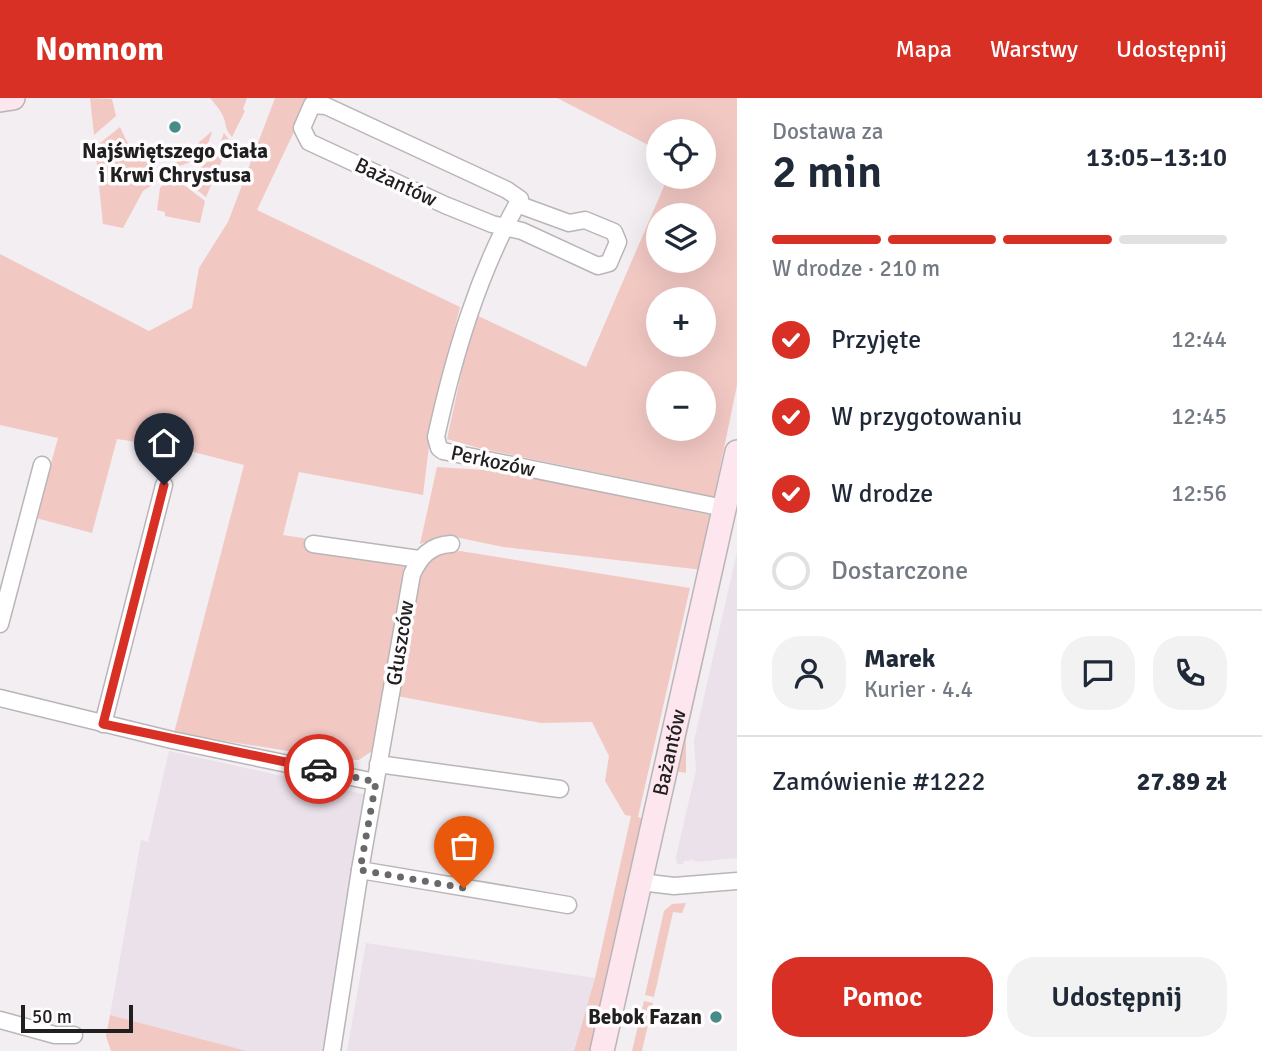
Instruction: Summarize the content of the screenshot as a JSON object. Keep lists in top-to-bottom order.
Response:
{
  "streets": {
    "street": ["Bażantów", "Perkozów", "Głuszców"]
  },
  "crossings": [
    ["Bażantów", "Perkozów"]
  ],
  "places": ["Najświętszego Ciała i Krwi Chrystusa", "Bebok Fazan"],
  "scale_bar": "50 m",
  "page": {
    "header": "Nomnom",
    "nav": ["Mapa", "Warstwy", "Udostępnij"],
    "heading": ["2 min", "Dostawa za", "13:05–13:10"],
    "panel": [
      "Marek",
      "Kurier · 4.4",
      "Zamówienie #1222",
      "27.89 zł"
    ],
    "map_buttons": ["+", "−"],
    "bar": "W drodze · 210 m",
    "list": [
      ["Przyjęte", "12:44"],
      ["W przygotowaniu", "12:45"],
      ["W drodze", "12:56"],
      "Dostarczone"
    ],
    "buttons": ["Pomoc", "Udostępnij"],
    "scale": "50 m"
  }
}
